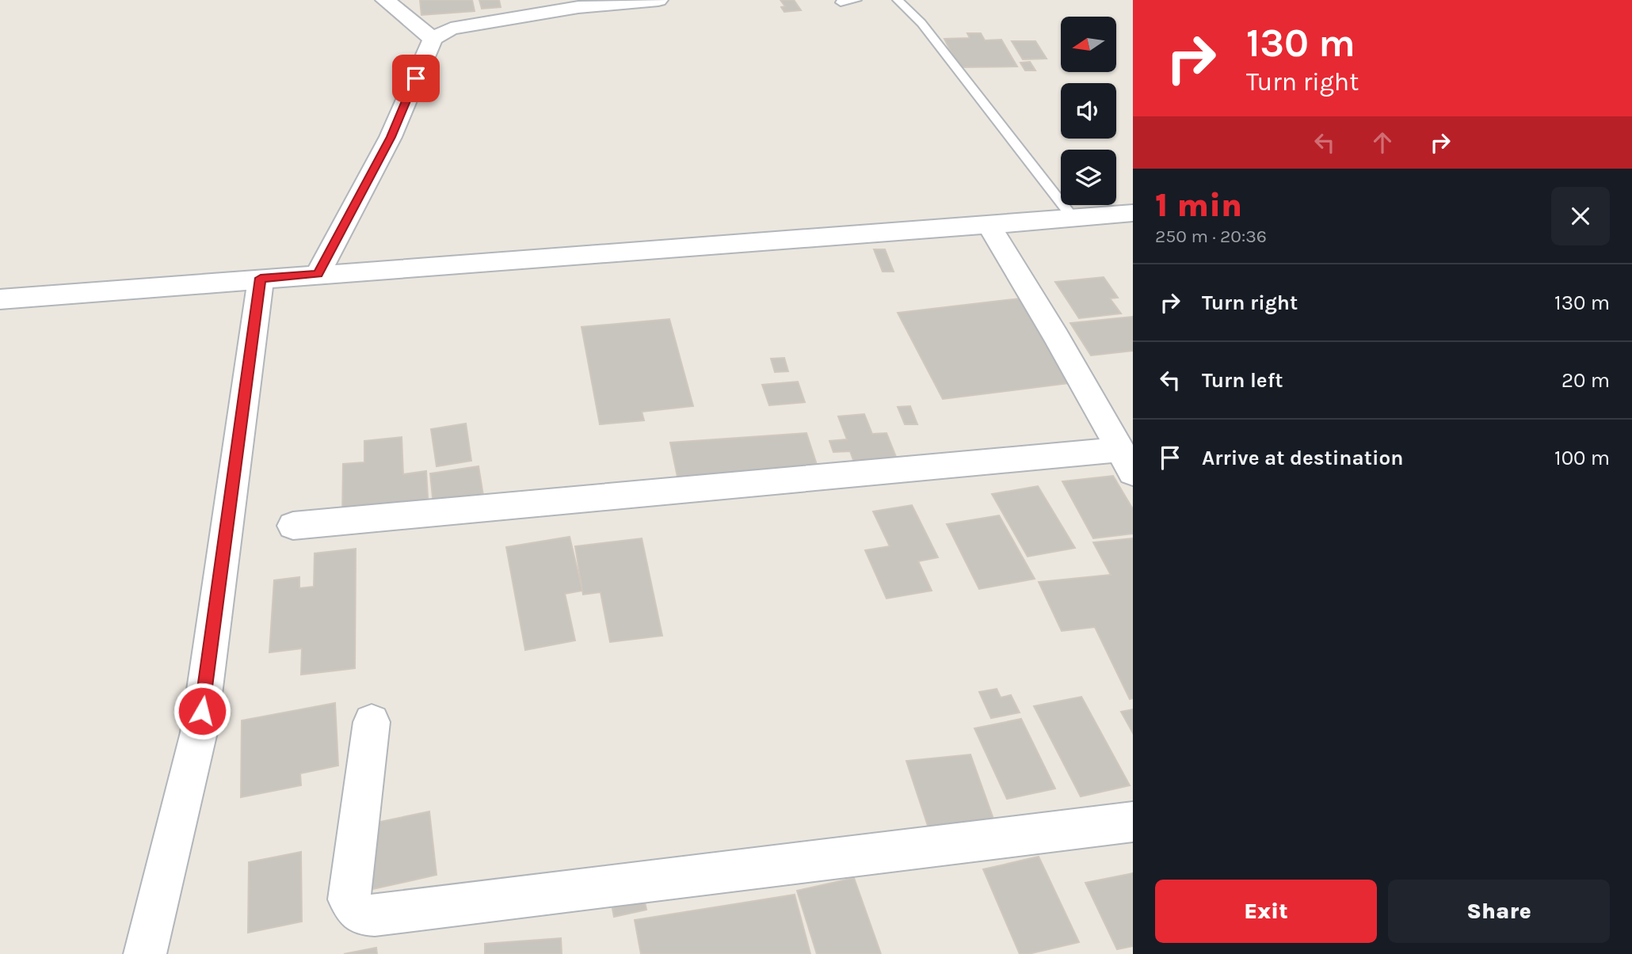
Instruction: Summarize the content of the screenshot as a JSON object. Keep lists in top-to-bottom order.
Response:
{
  "north": "left",
  "page": {
    "turn": ["130 m", "Turn right"],
    "heading": ["1 min", "250 m · 20:36"],
    "list": [
      {
        "name": "Turn right",
        "value": "130 m"
      },
      {
        "name": "Turn left",
        "value": "20 m"
      },
      {
        "name": "Arrive at destination",
        "value": "100 m"
      }
    ],
    "buttons": ["Exit", "Share"]
  }
}
